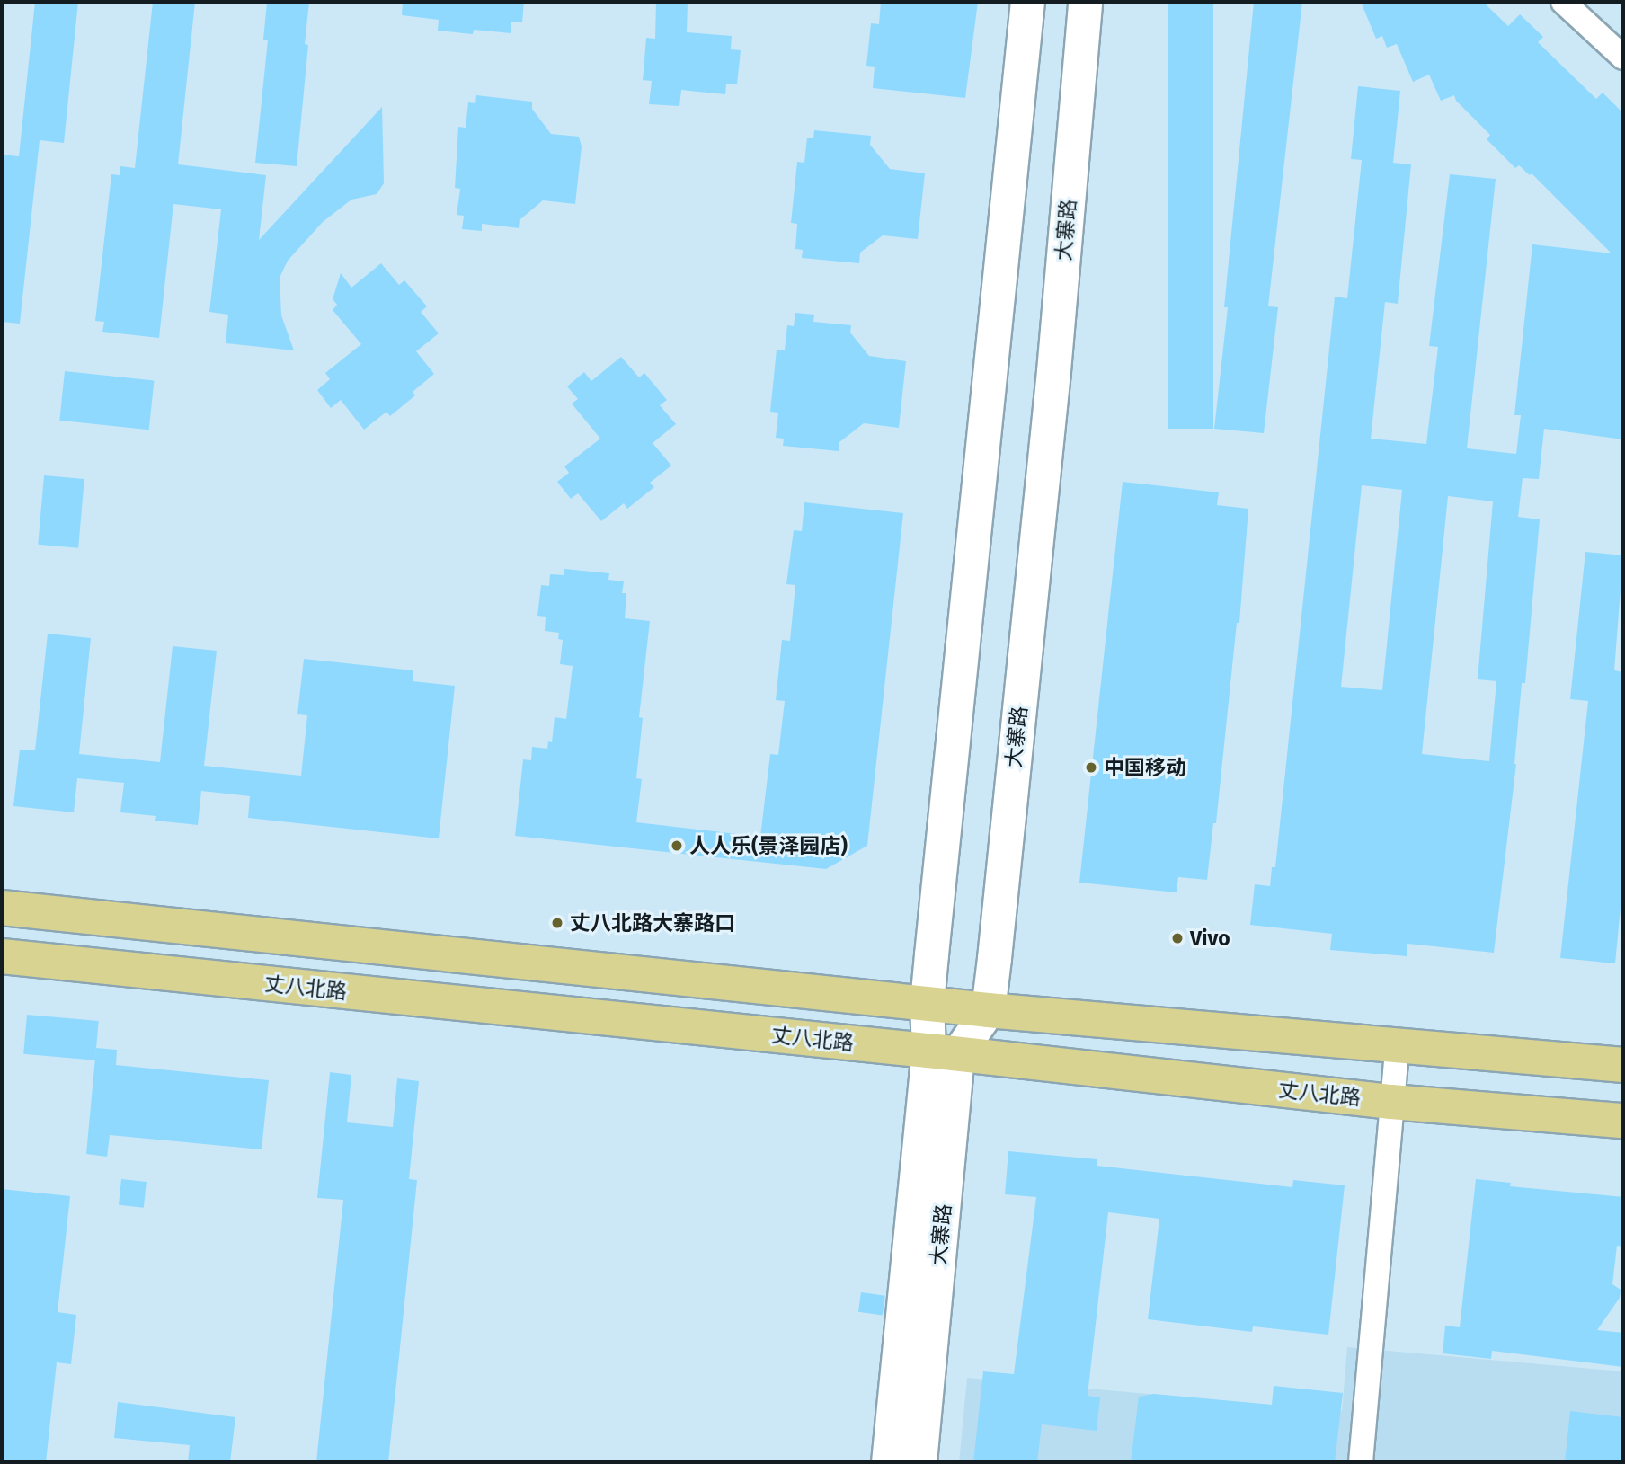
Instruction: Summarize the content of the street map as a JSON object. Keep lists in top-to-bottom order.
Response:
{
  "streets": {
    "main road": ["大寨路", "丈八北路"]
  },
  "crossings": [
    ["大寨路", "丈八北路"]
  ],
  "places": [
    "中国移动",
    "人人乐(景泽园店)",
    "丈八北路大寨路口",
    "Vivo"
  ]
}
